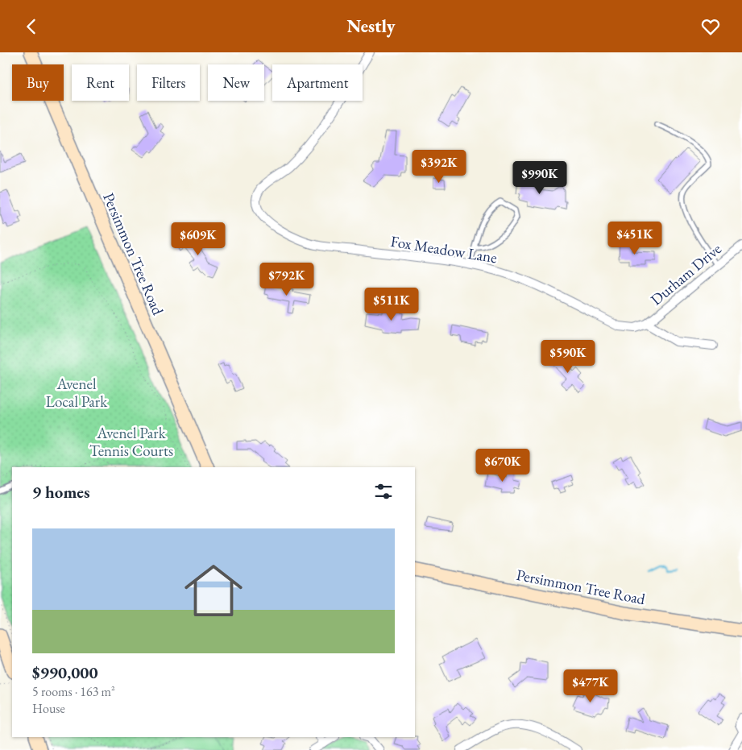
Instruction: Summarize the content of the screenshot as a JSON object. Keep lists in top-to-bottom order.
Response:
{
  "streets": {
    "main road": ["Persimmon Tree Road"],
    "street": ["Fox Meadow Lane", "Durham Drive"]
  },
  "crossings": [
    ["Fox Meadow Lane", "Durham Drive"]
  ],
  "parks": ["Avenel Local Park", "Avenel Park Tennis Courts"],
  "page": {
    "header": "Nestly",
    "chip": [
      "Buy",
      "Rent",
      "Filters",
      "New",
      "Apartment"
    ],
    "price": [
      "$392K",
      "$990K",
      "$451K",
      "$609K",
      "$792K",
      "$511K",
      "$590K",
      "$670K",
      "$477K"
    ],
    "heading": "9 homes",
    "list": [
      {
        "name": "$990,000",
        "note": "5 rooms · 163 m² · House"
      }
    ]
  }
}
